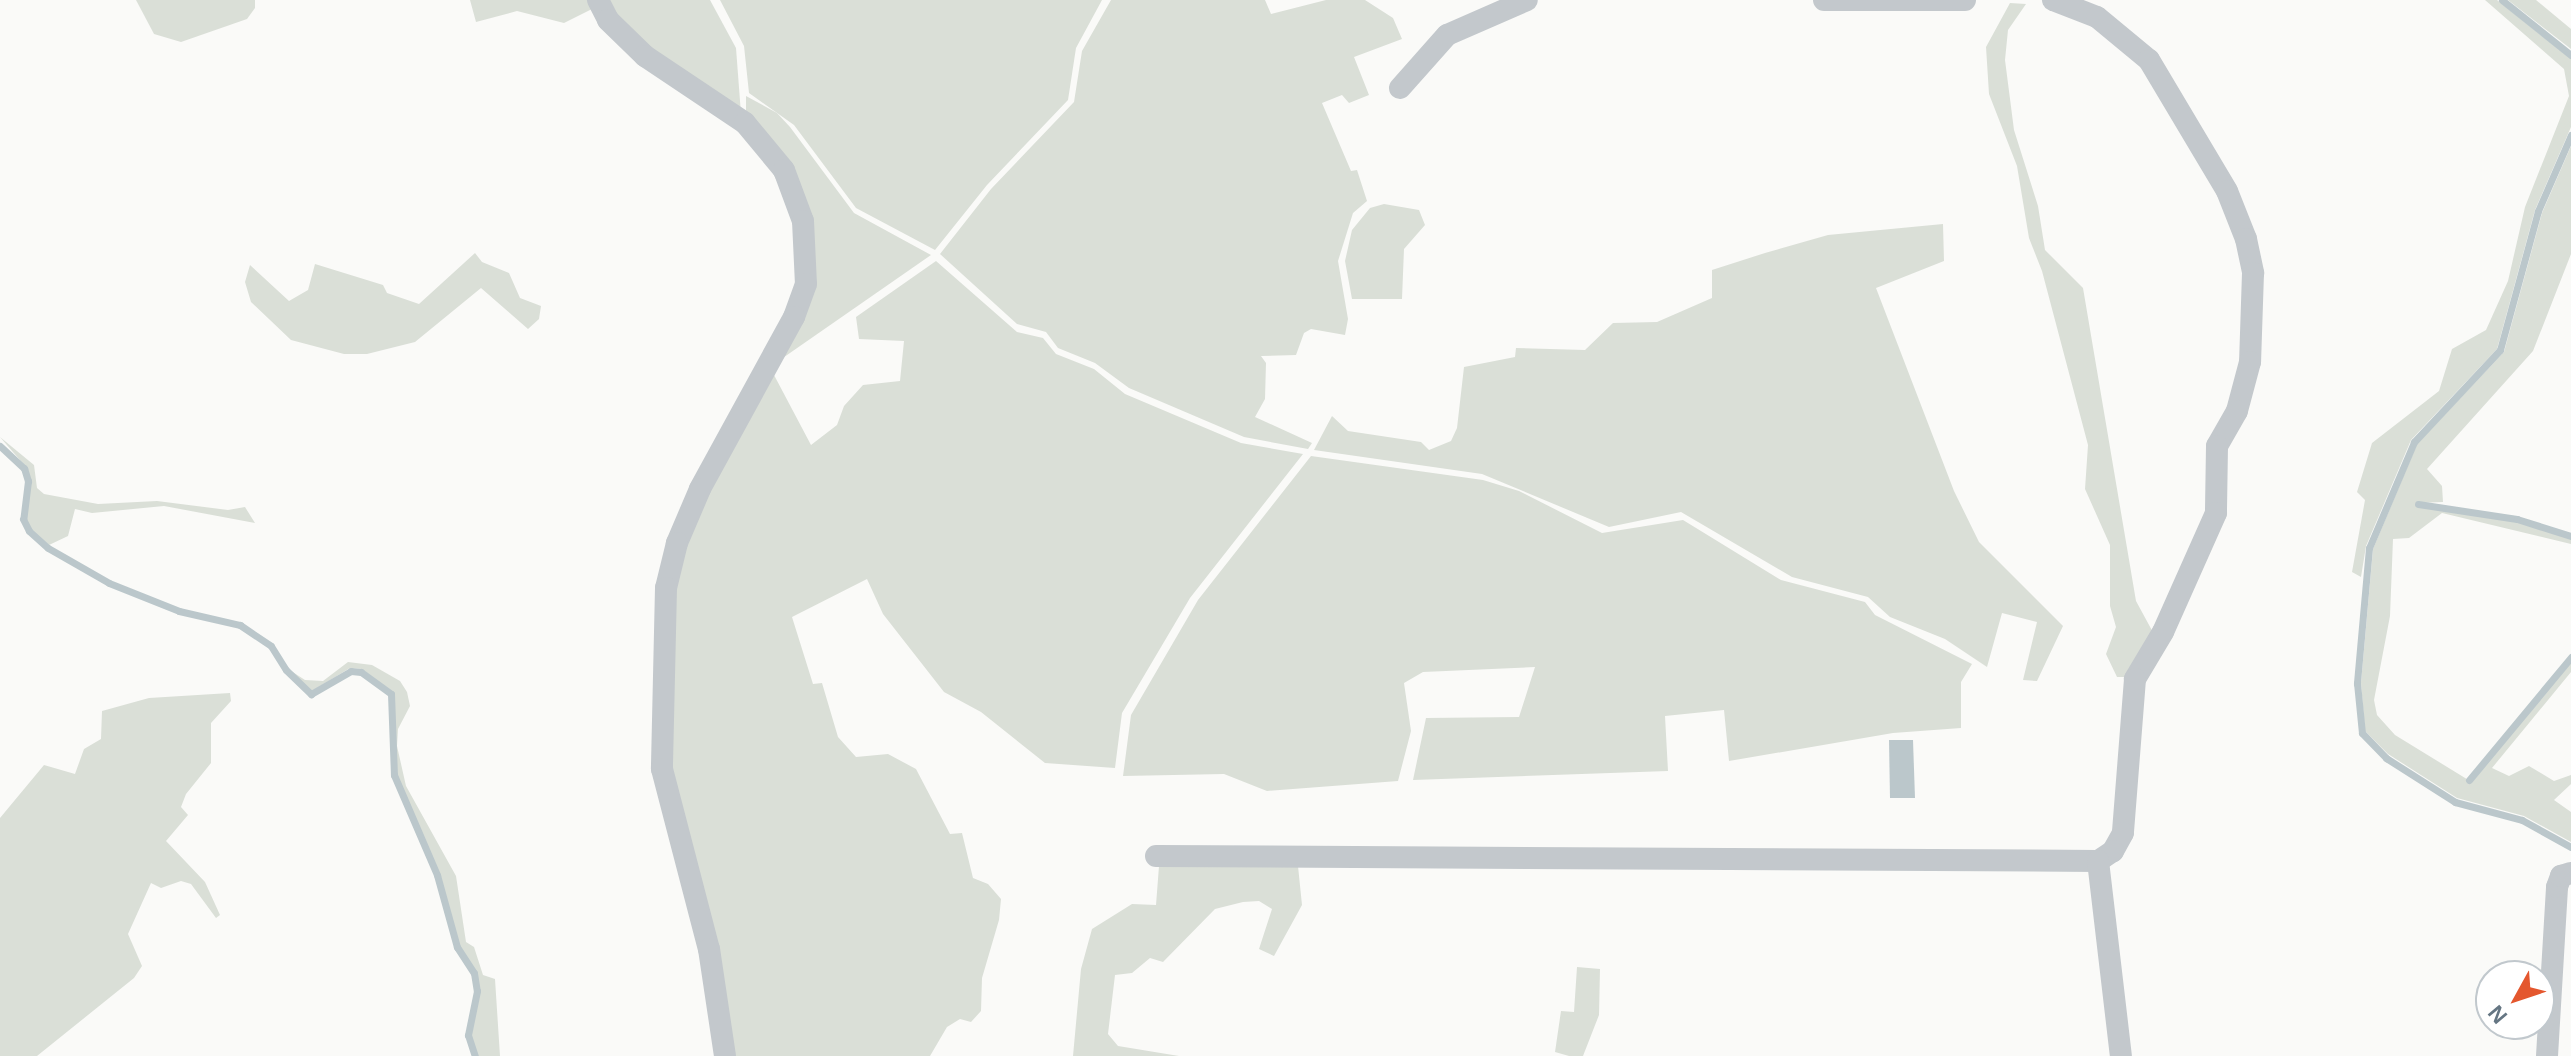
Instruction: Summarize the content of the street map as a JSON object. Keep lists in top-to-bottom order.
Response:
{
  "north": "bottom left"
}
